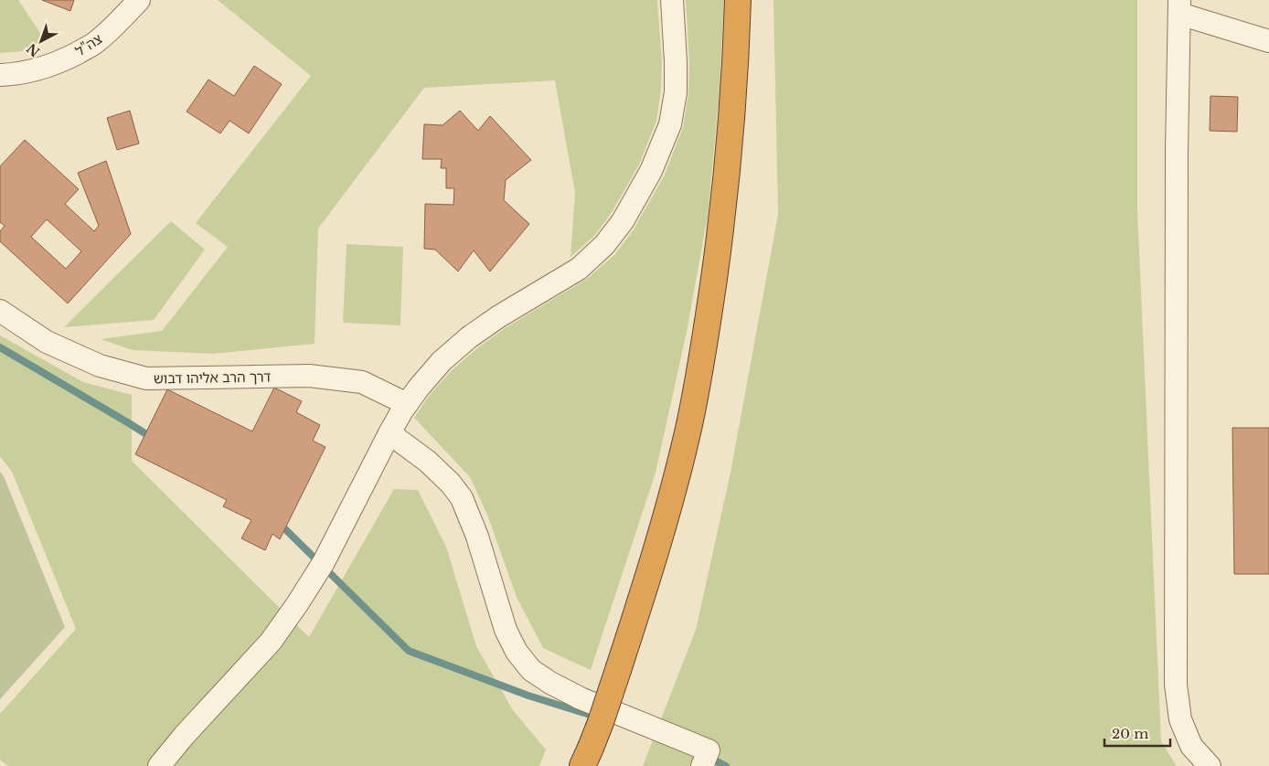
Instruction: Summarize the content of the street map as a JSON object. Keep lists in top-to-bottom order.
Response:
{
  "streets": {
    "street": ["צה\"ל", "דרך הרב אליהו דבוש"]
  },
  "scale_bar": "20 m",
  "north": "bottom left"
}
